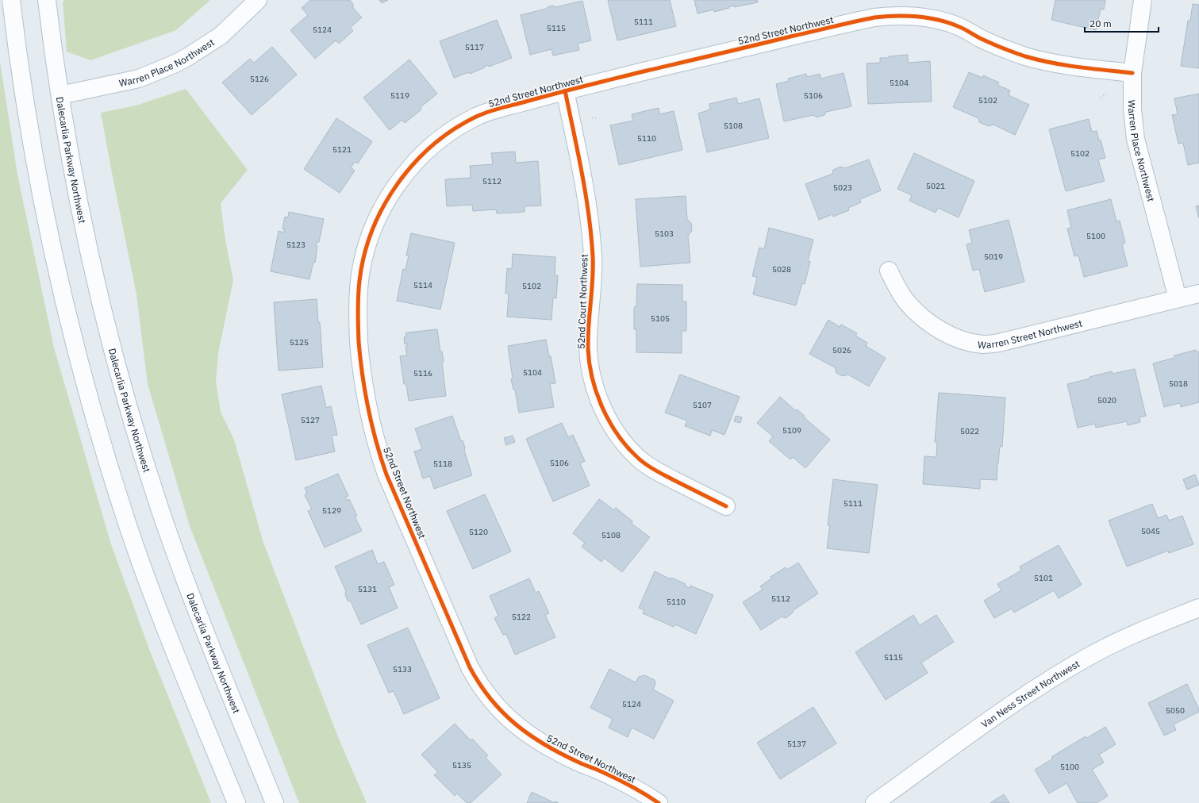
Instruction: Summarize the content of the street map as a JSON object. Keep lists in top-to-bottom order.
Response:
{
  "streets": {
    "street": [
      "52nd Street Northwest",
      "Warren Place Northwest",
      "Dalecarlia Parkway Northwest",
      "52nd Court Northwest",
      "Warren Street Northwest",
      "Van Ness Street Northwest"
    ]
  },
  "crossings": [
    ["52nd Street Northwest", "Warren Place Northwest"],
    ["52nd Street Northwest", "52nd Court Northwest"],
    ["Warren Place Northwest", "Dalecarlia Parkway Northwest"],
    ["Warren Place Northwest", "Warren Street Northwest"]
  ],
  "house_numbers": [
    "5111",
    "5115",
    "5124",
    "5117",
    "5126",
    "5104",
    "5119",
    "5106",
    "5102",
    "5108",
    "5110",
    "5121",
    "5102",
    "5112",
    "5021",
    "5023",
    "5103",
    "5100",
    "5123",
    "5019",
    "5028",
    "5114",
    "5102",
    "5105",
    "5125",
    "5026",
    "5104",
    "5116",
    "5018",
    "5020",
    "5107",
    "5127",
    "5109",
    "5022",
    "5106",
    "5118",
    "5111",
    "5129",
    "5045",
    "5120",
    "5108",
    "5101",
    "5131",
    "5112",
    "5110",
    "5122",
    "5115",
    "5133",
    "5124",
    "5050",
    "5137",
    "5135",
    "5100"
  ],
  "scale_bar": "20 m"
}
